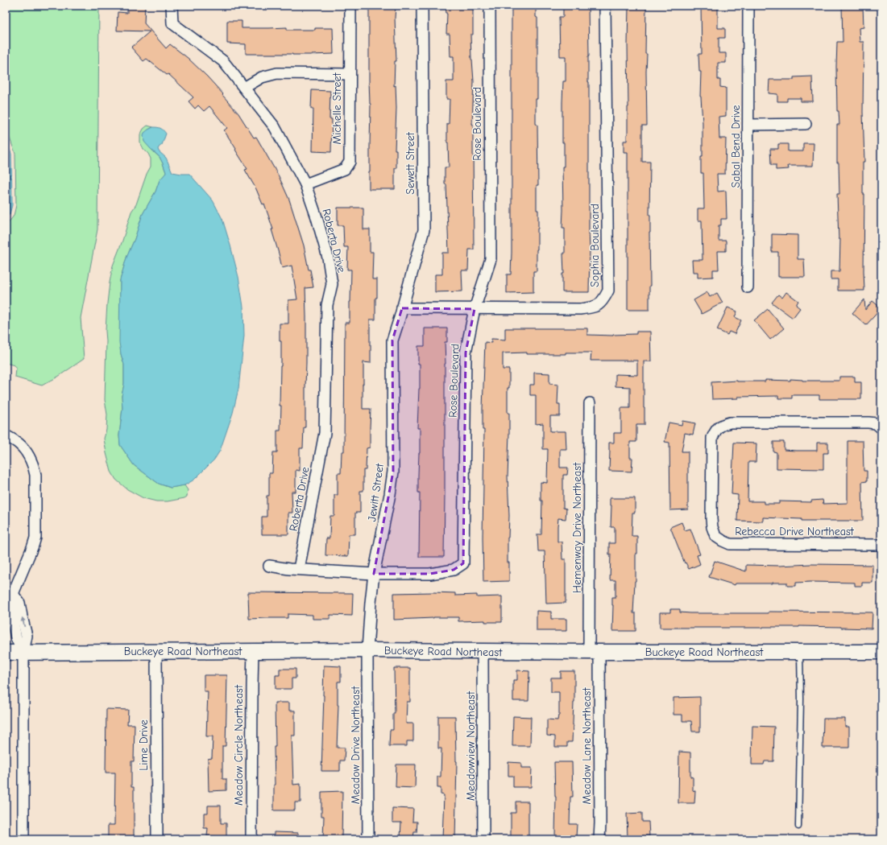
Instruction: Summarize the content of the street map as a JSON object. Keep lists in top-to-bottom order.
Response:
{
  "streets": {
    "street": [
      "Michelle Street",
      "Rose Boulevard",
      "Sabal Bend Drive",
      "Sewett Street",
      "Roberta Drive",
      "Sophia Boulevard",
      "Jewitt Street",
      "Hemenway Drive Northeast",
      "Rebecca Drive Northeast",
      "Buckeye Road Northeast",
      "Lime Drive",
      "Meadow Circle Northeast",
      "Meadow Drive Northeast",
      "Meadowview Northeast",
      "Meadow Lane Northeast"
    ]
  },
  "crossings": [
    ["Michelle Street", "Roberta Drive"],
    ["Rose Boulevard", "Roberta Drive"],
    ["Rose Boulevard", "Sophia Boulevard"],
    ["Rose Boulevard", "Jewitt Street"],
    ["Sewett Street", "Sophia Boulevard"],
    ["Sewett Street", "Jewitt Street"],
    ["Sophia Boulevard", "Jewitt Street"],
    ["Jewitt Street", "Buckeye Road Northeast"],
    ["Jewitt Street", "Meadow Drive Northeast"],
    ["Hemenway Drive Northeast", "Buckeye Road Northeast"],
    ["Hemenway Drive Northeast", "Meadow Lane Northeast"],
    ["Buckeye Road Northeast", "Lime Drive"],
    ["Buckeye Road Northeast", "Meadow Circle Northeast"],
    ["Buckeye Road Northeast", "Meadow Drive Northeast"],
    ["Buckeye Road Northeast", "Meadowview Northeast"],
    ["Buckeye Road Northeast", "Meadow Lane Northeast"]
  ]
}
